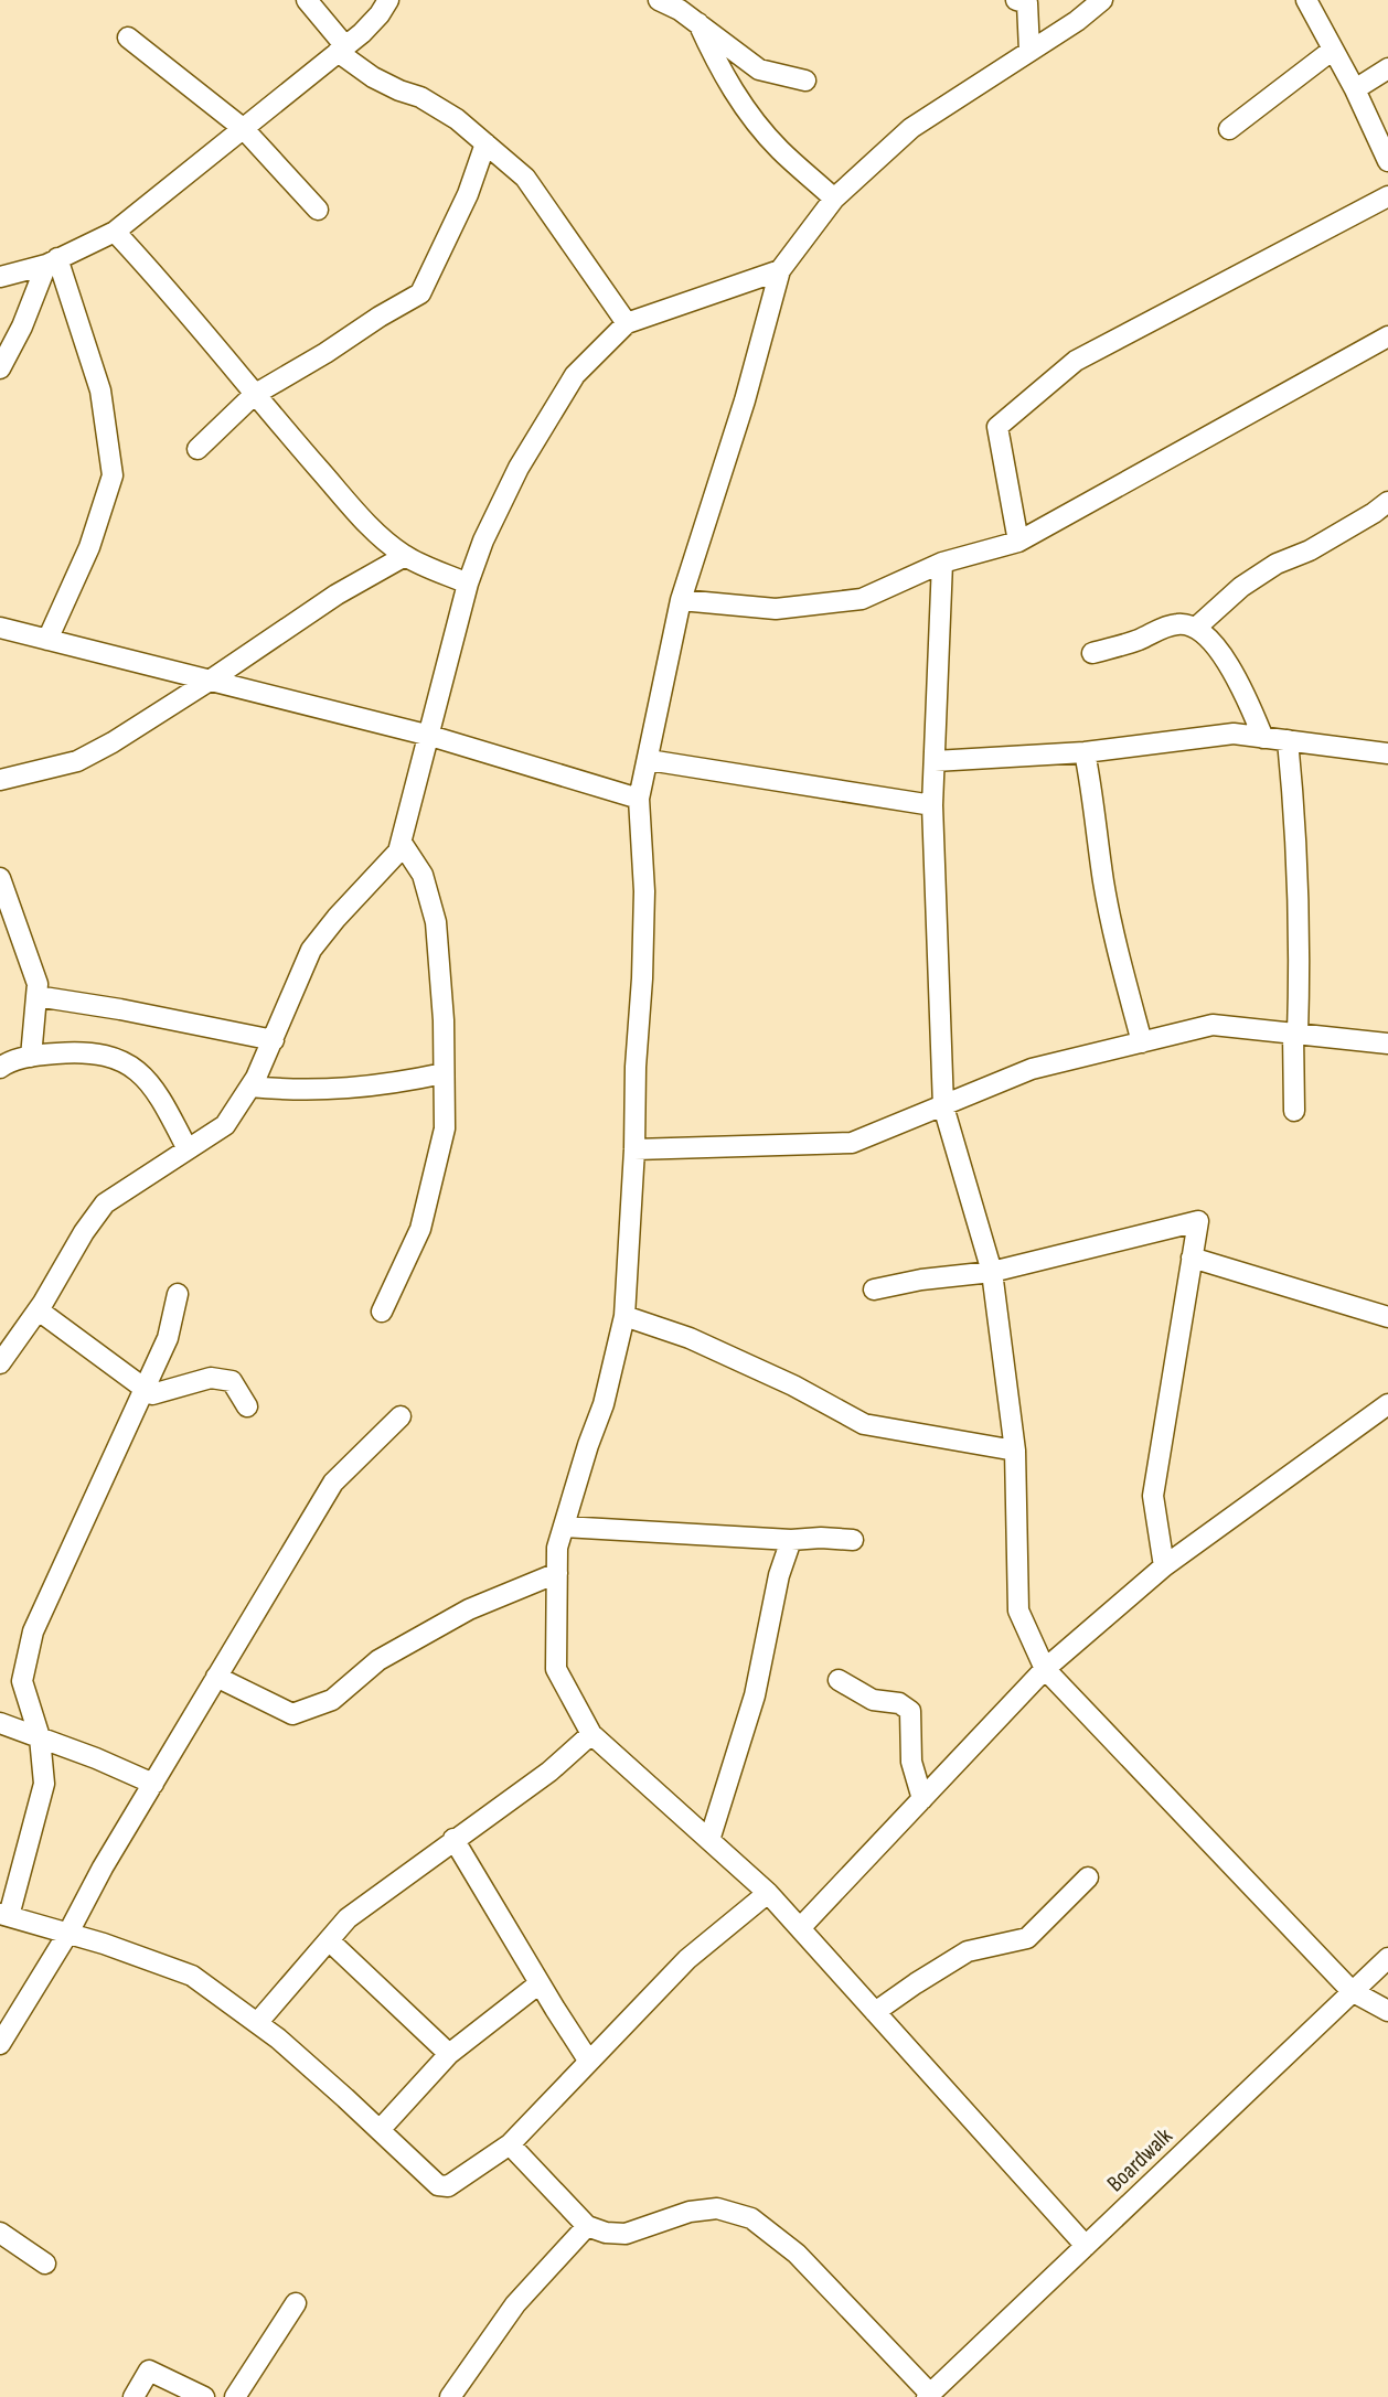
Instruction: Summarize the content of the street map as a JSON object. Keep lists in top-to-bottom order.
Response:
{
  "streets": {
    "street": ["Boardwalk"]
  }
}
